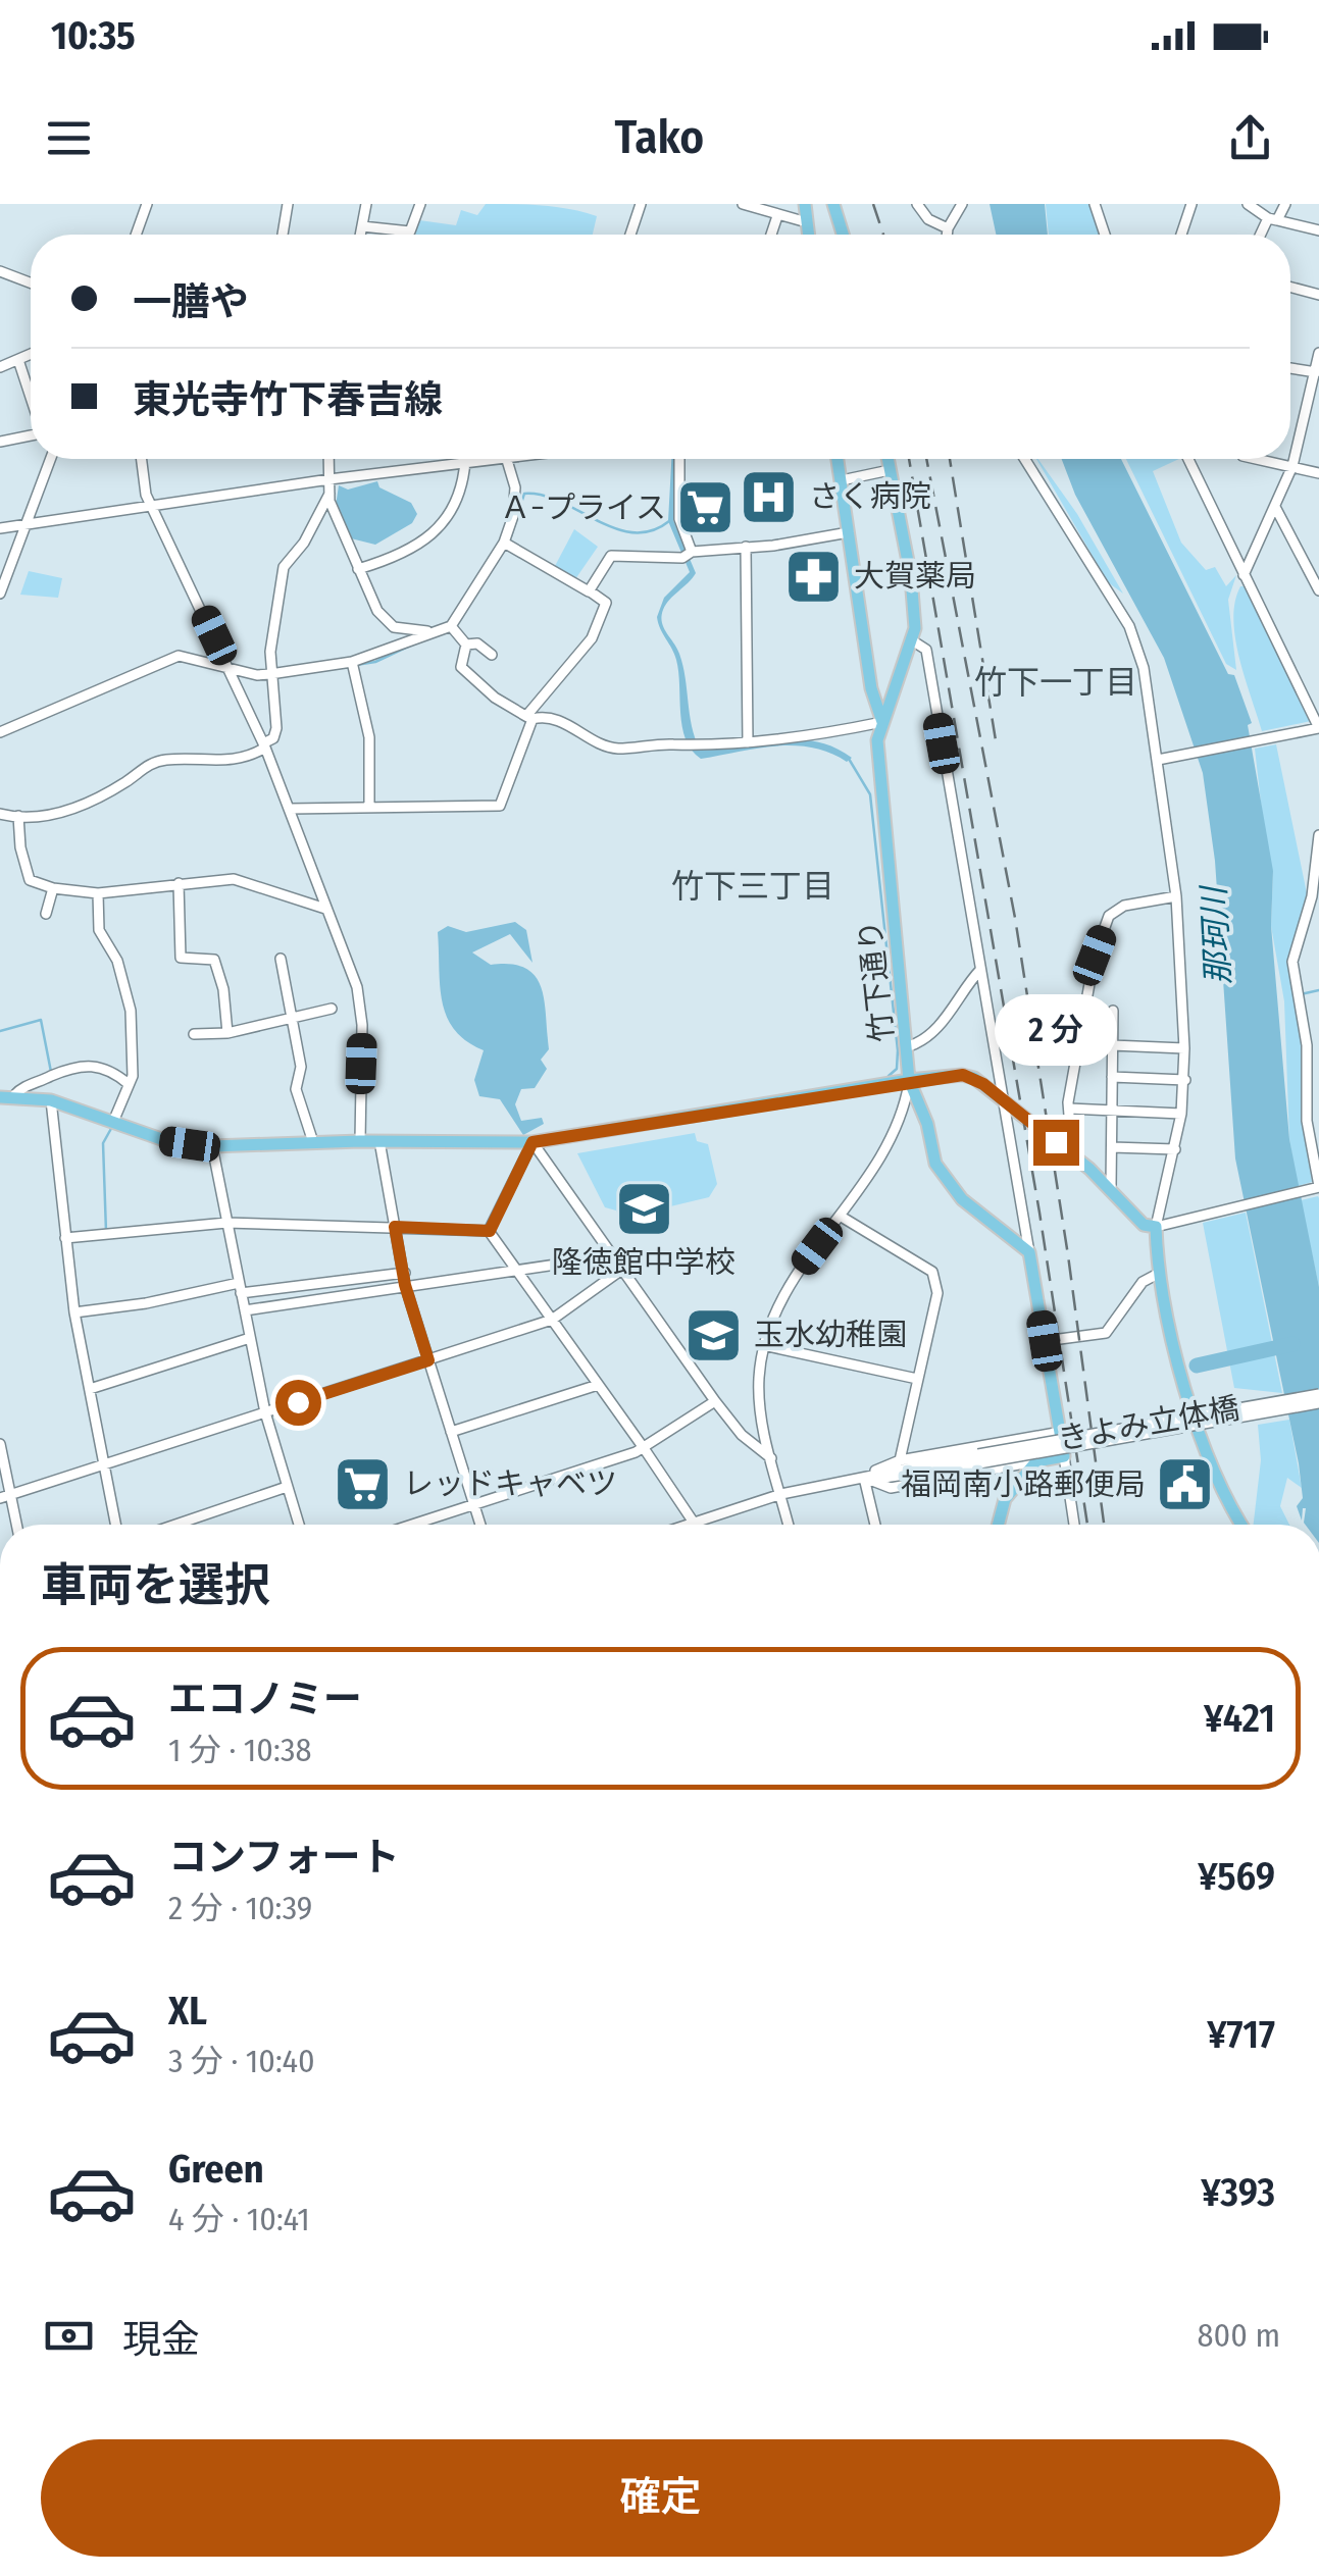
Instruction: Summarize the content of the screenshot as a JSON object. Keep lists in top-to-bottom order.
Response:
{
  "streets": {
    "main road": ["竹下通り"],
    "street": ["きよみ立体橋"]
  },
  "districts": ["竹下一丁目", "竹下三丁目"],
  "water": ["那珂川"],
  "places": {
    "hospital": ["さく病院"],
    "supermarket": ["Ａ−プライス", "レッドキャベツ"],
    "pharmacy": ["大賀薬局"],
    "school or university": ["隆徳館中学校", "玉水幼稚園"],
    "public building": ["福岡南小路郵便局"]
  },
  "page": {
    "status": "10:35",
    "header": "Tako",
    "banner": ["一膳や", "東光寺竹下春吉線"],
    "bubble": "2 分",
    "heading": "車両を選択",
    "list": [
      {
        "name": "エコノミー",
        "note": "1 分 · 10:38",
        "value": "¥421"
      },
      {
        "name": "コンフォート",
        "note": "2 分 · 10:39",
        "value": "¥569"
      },
      {
        "name": "XL",
        "note": "3 分 · 10:40",
        "value": "¥717"
      },
      {
        "name": "Green",
        "note": "4 分 · 10:41",
        "value": "¥393"
      }
    ],
    "pay": ["現金", "800 m"],
    "buttons": "確定"
  }
}
